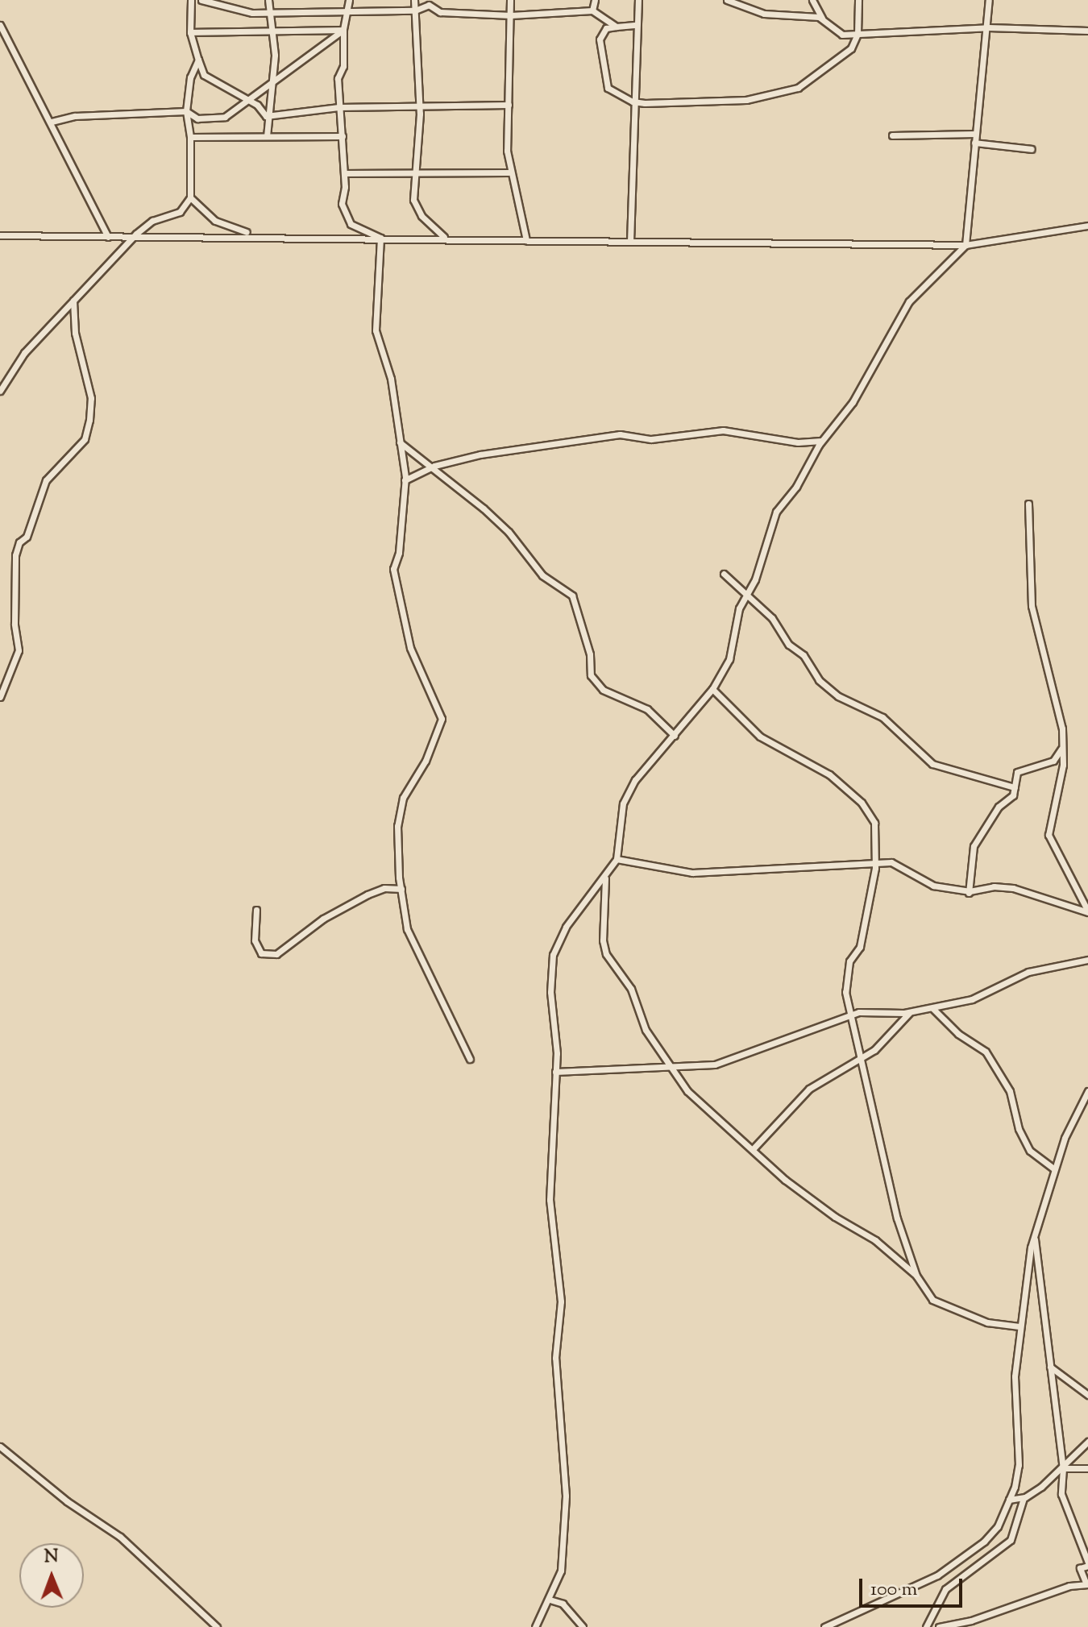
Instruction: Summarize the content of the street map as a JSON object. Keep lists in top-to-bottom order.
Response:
{
  "scale_bar": "100 m",
  "north": "top"
}
